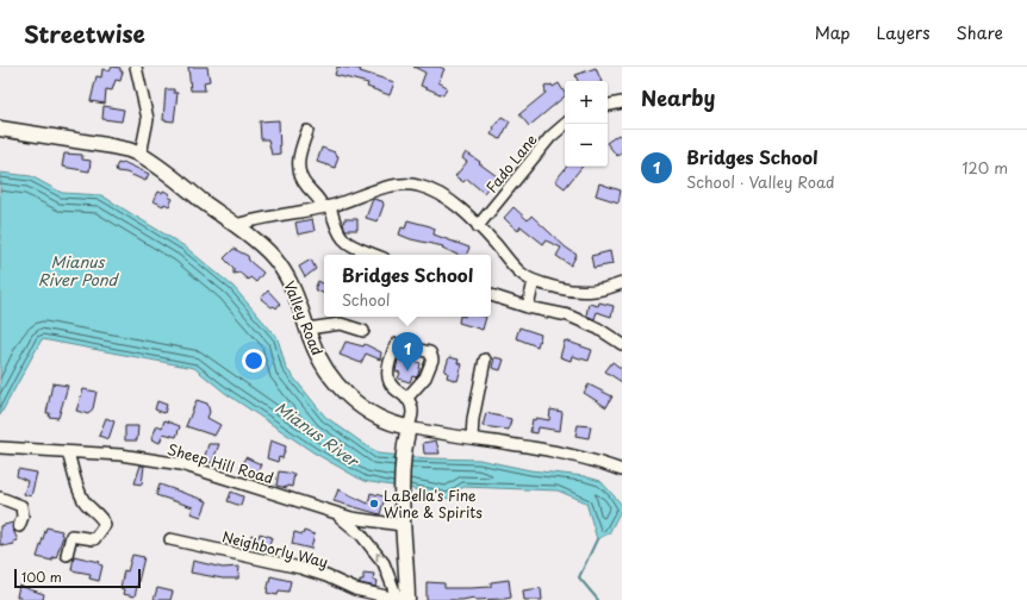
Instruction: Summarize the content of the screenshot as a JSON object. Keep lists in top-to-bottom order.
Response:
{
  "streets": {
    "main road": ["Valley Road"],
    "street": ["Fado Lane", "Sheep Hill Road", "Neighborly Way"]
  },
  "water": ["Mianus River Pond", "Mianus River"],
  "places": ["LaBella's Fine Wine & Spirits"],
  "scale_bar": "100 m",
  "page": {
    "header": "Streetwise",
    "nav": ["Map", "Layers", "Share"],
    "heading": "Nearby",
    "map_buttons": ["+", "−"],
    "list": [
      {
        "mark": "1",
        "name": "Bridges School",
        "note": "School · Valley Road",
        "value": "120 m"
      }
    ],
    "popup": ["Bridges School", "School"],
    "pins": "1",
    "scale": "100 m"
  }
}
